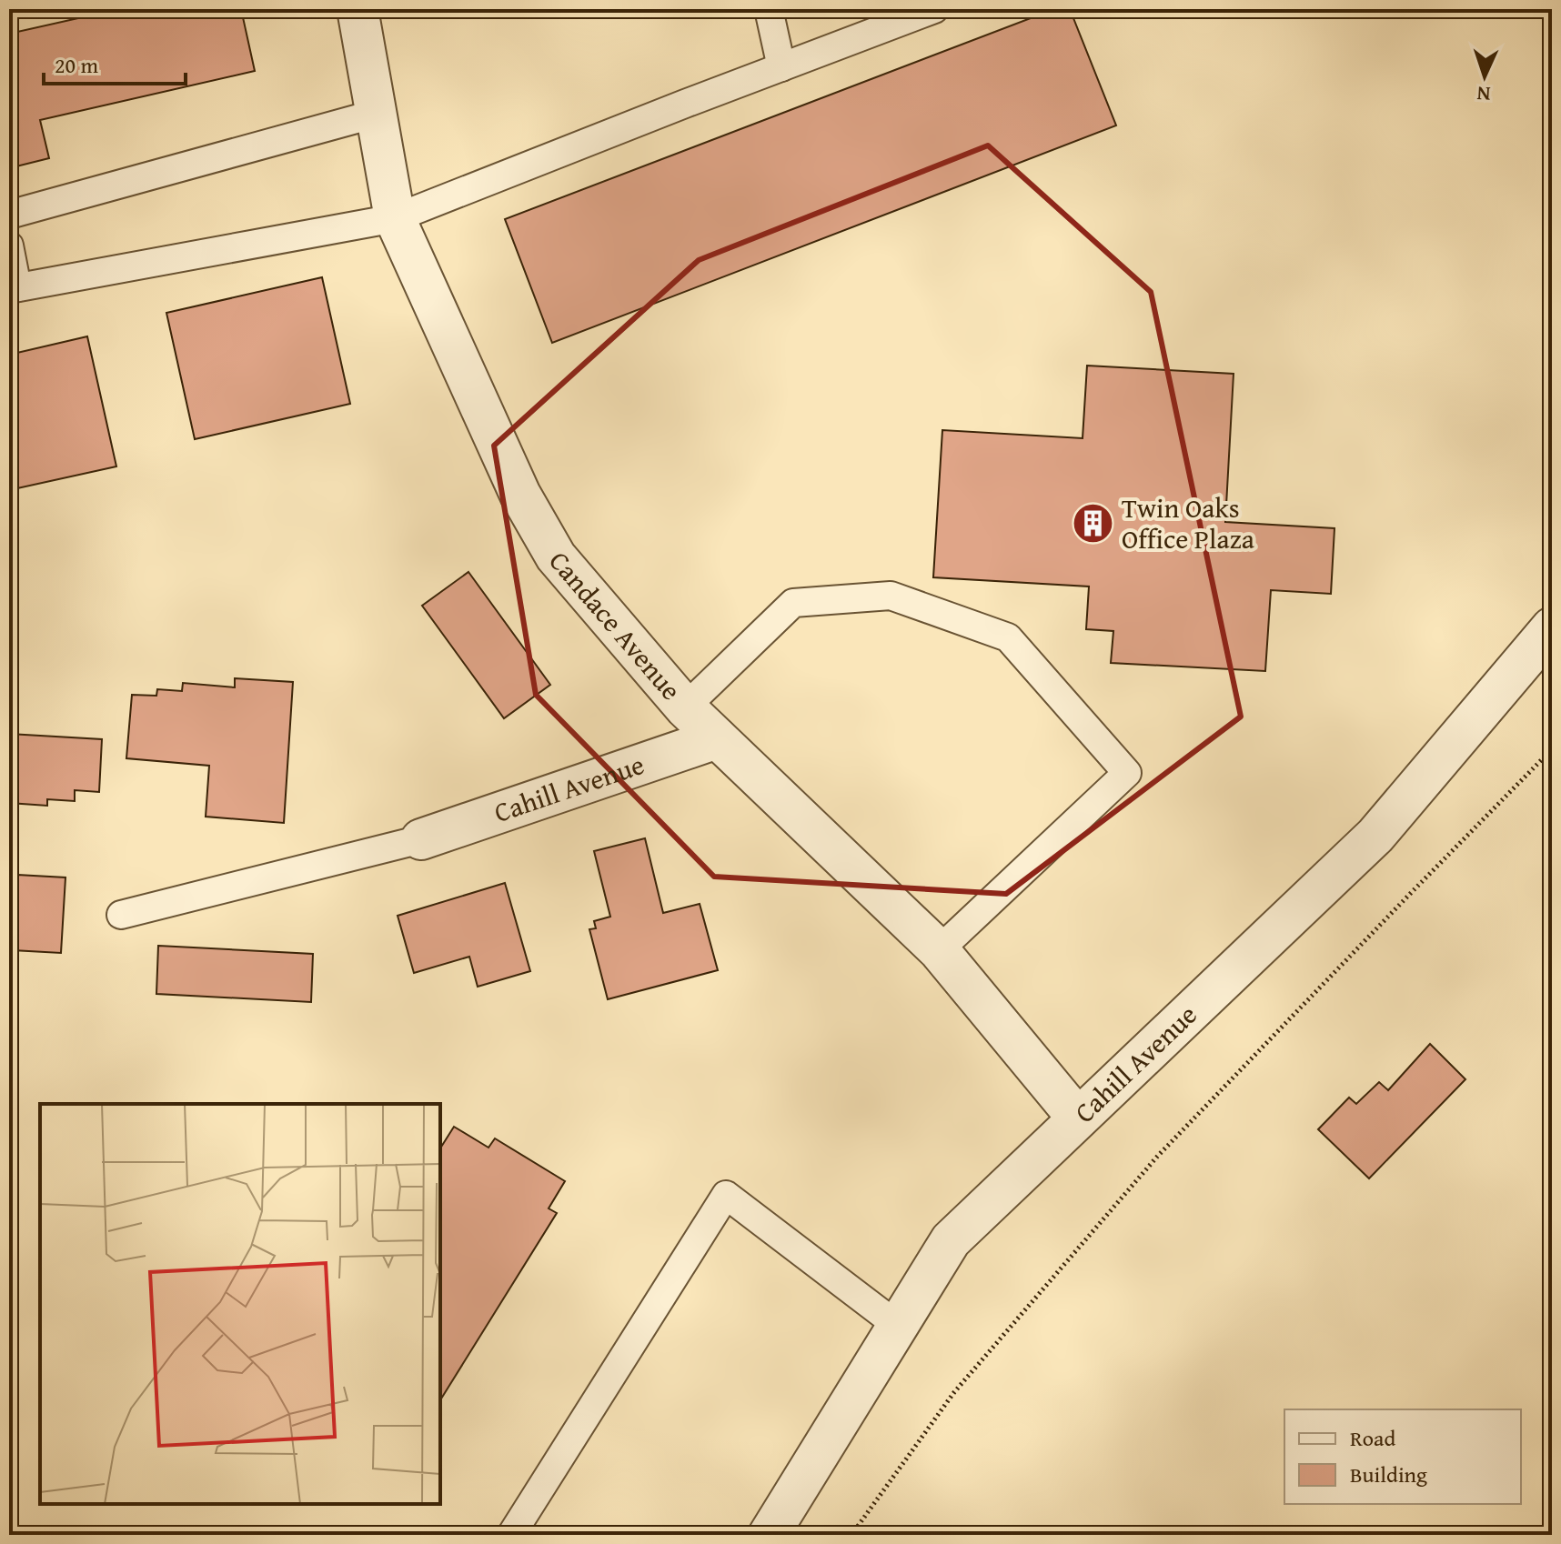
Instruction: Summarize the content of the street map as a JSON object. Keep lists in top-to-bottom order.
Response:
{
  "streets": {
    "street": ["Candace Avenue", "Cahill Avenue"]
  },
  "crossings": [
    ["Candace Avenue", "Cahill Avenue"]
  ],
  "places": {
    "building": ["Twin Oaks Office Plaza"]
  },
  "legend": ["Road", "Building"],
  "scale_bar": "20 m",
  "north": "bottom"
}
